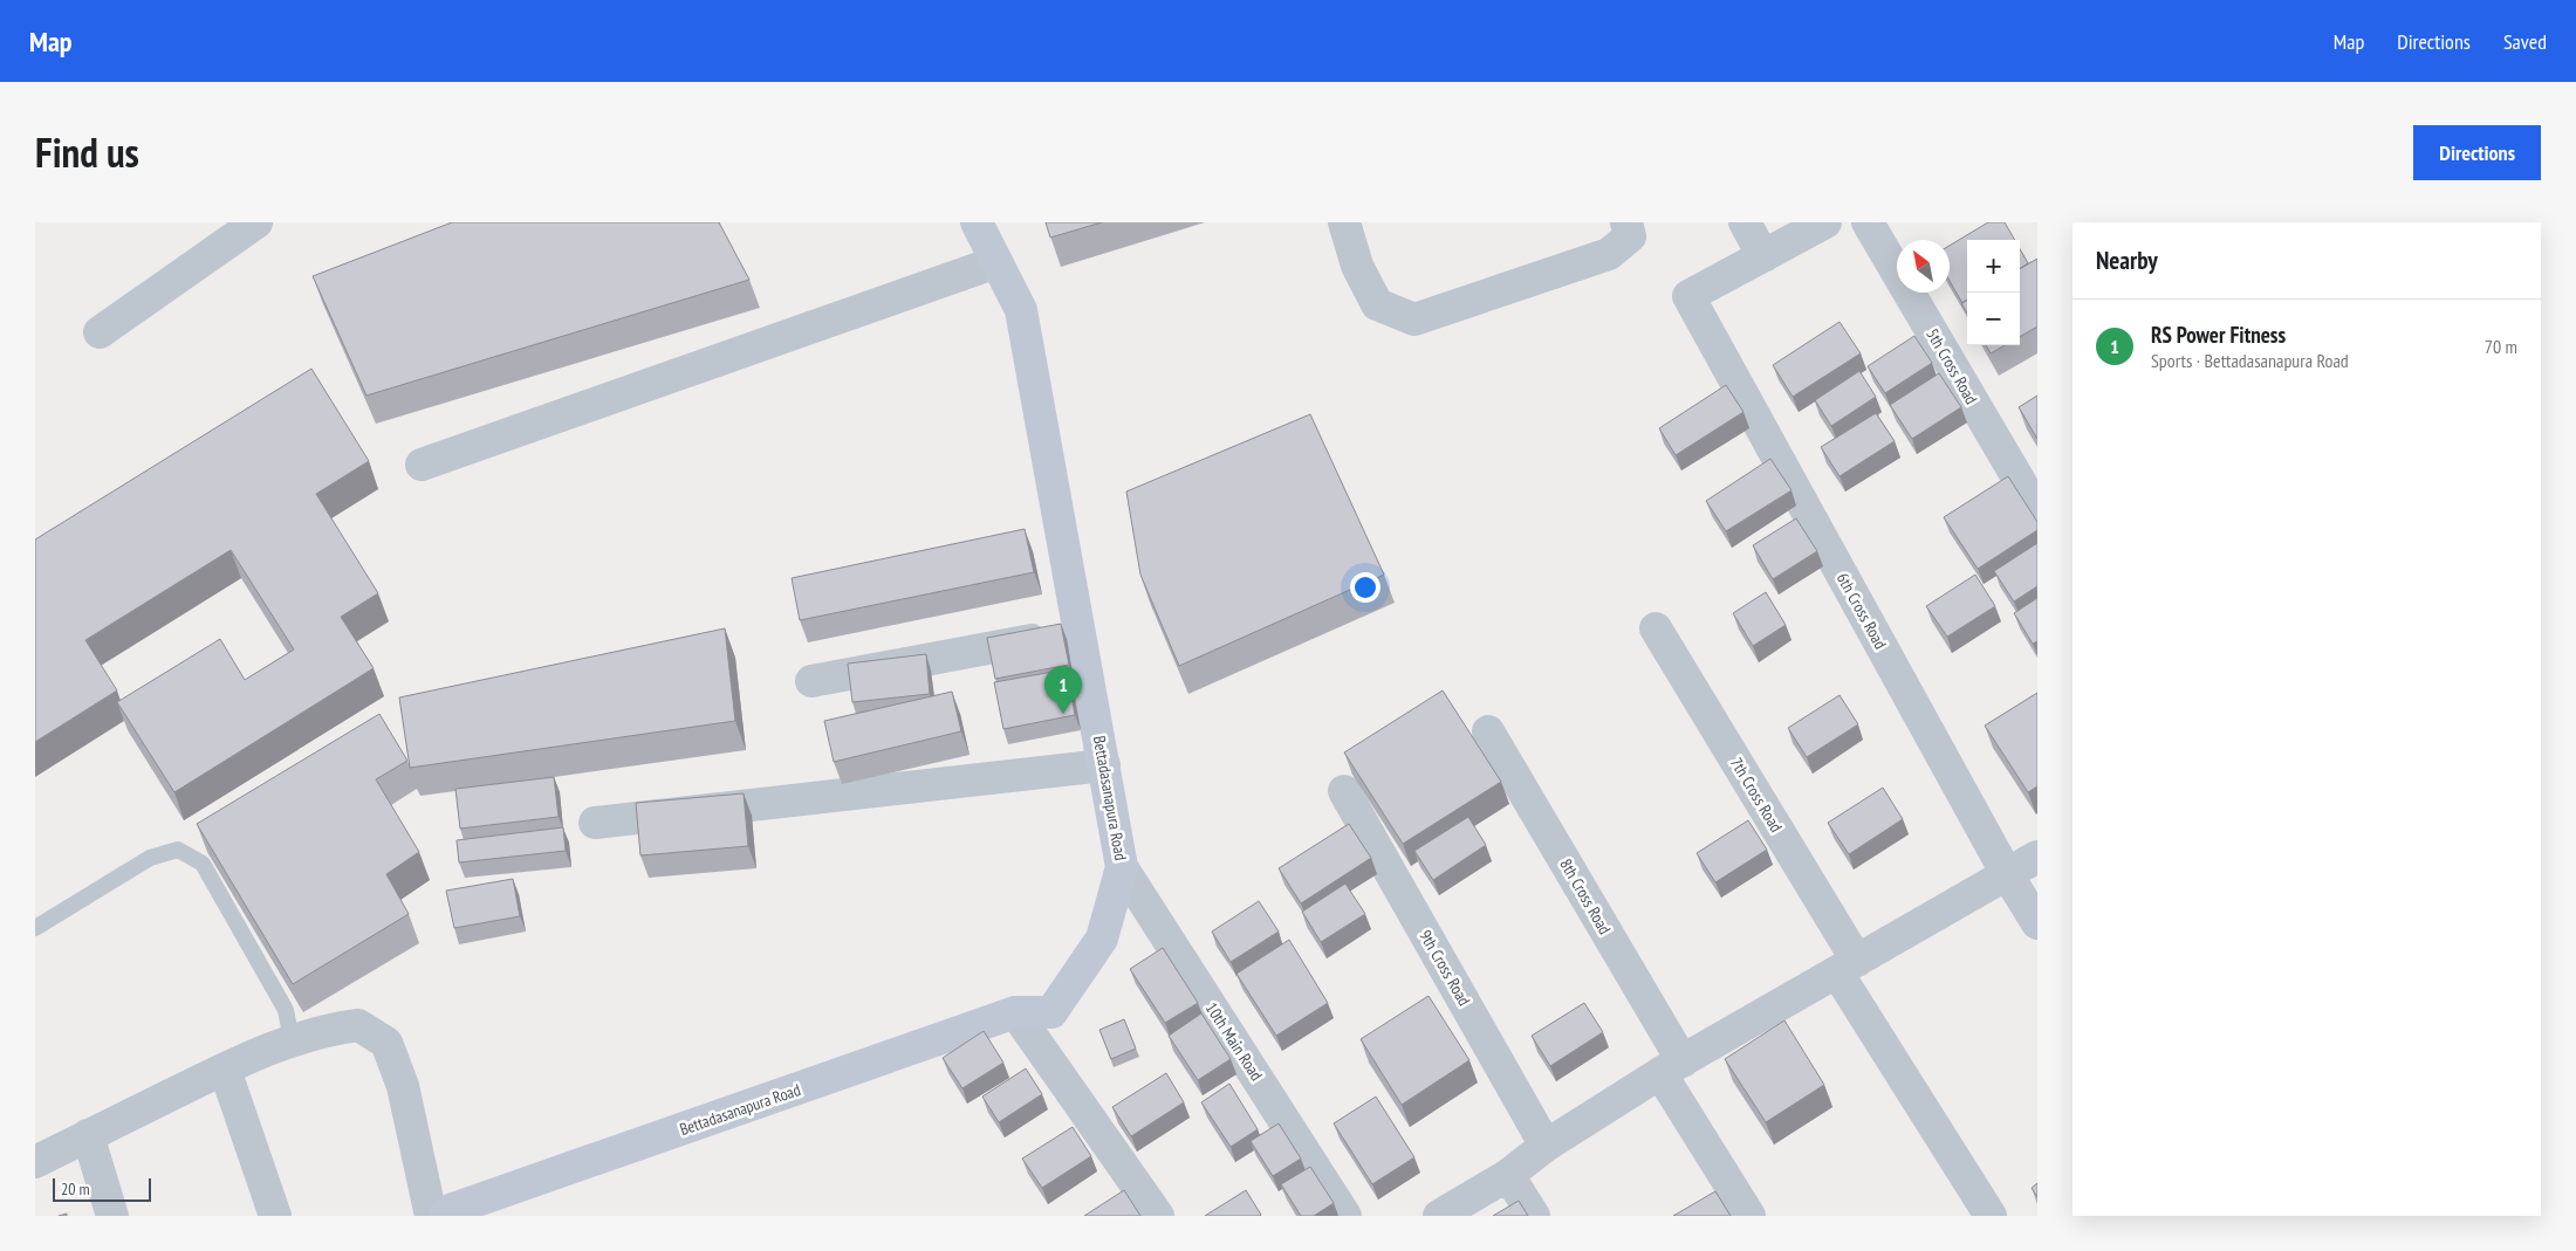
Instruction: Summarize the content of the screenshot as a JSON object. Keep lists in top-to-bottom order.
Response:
{
  "streets": {
    "street": [
      "5th Cross Road",
      "6th Cross Road",
      "7th Cross Road",
      "Bettadasanapura Road",
      "8th Cross Road",
      "9th Cross Road",
      "10th Main Road"
    ]
  },
  "crossings": [
    ["Bettadasanapura Road", "10th Main Road"]
  ],
  "scale_bar": "20 m",
  "north": "top left",
  "page": {
    "header": "Map",
    "nav": ["Map", "Directions", "Saved"],
    "title": "Find us",
    "buttons": "Directions",
    "heading": "Nearby",
    "map_buttons": ["+", "−"],
    "list": [
      {
        "mark": "1",
        "name": "RS Power Fitness",
        "note": "Sports · Bettadasanapura Road",
        "value": "70 m"
      }
    ],
    "pins": "1",
    "scale": "20 m"
  }
}
